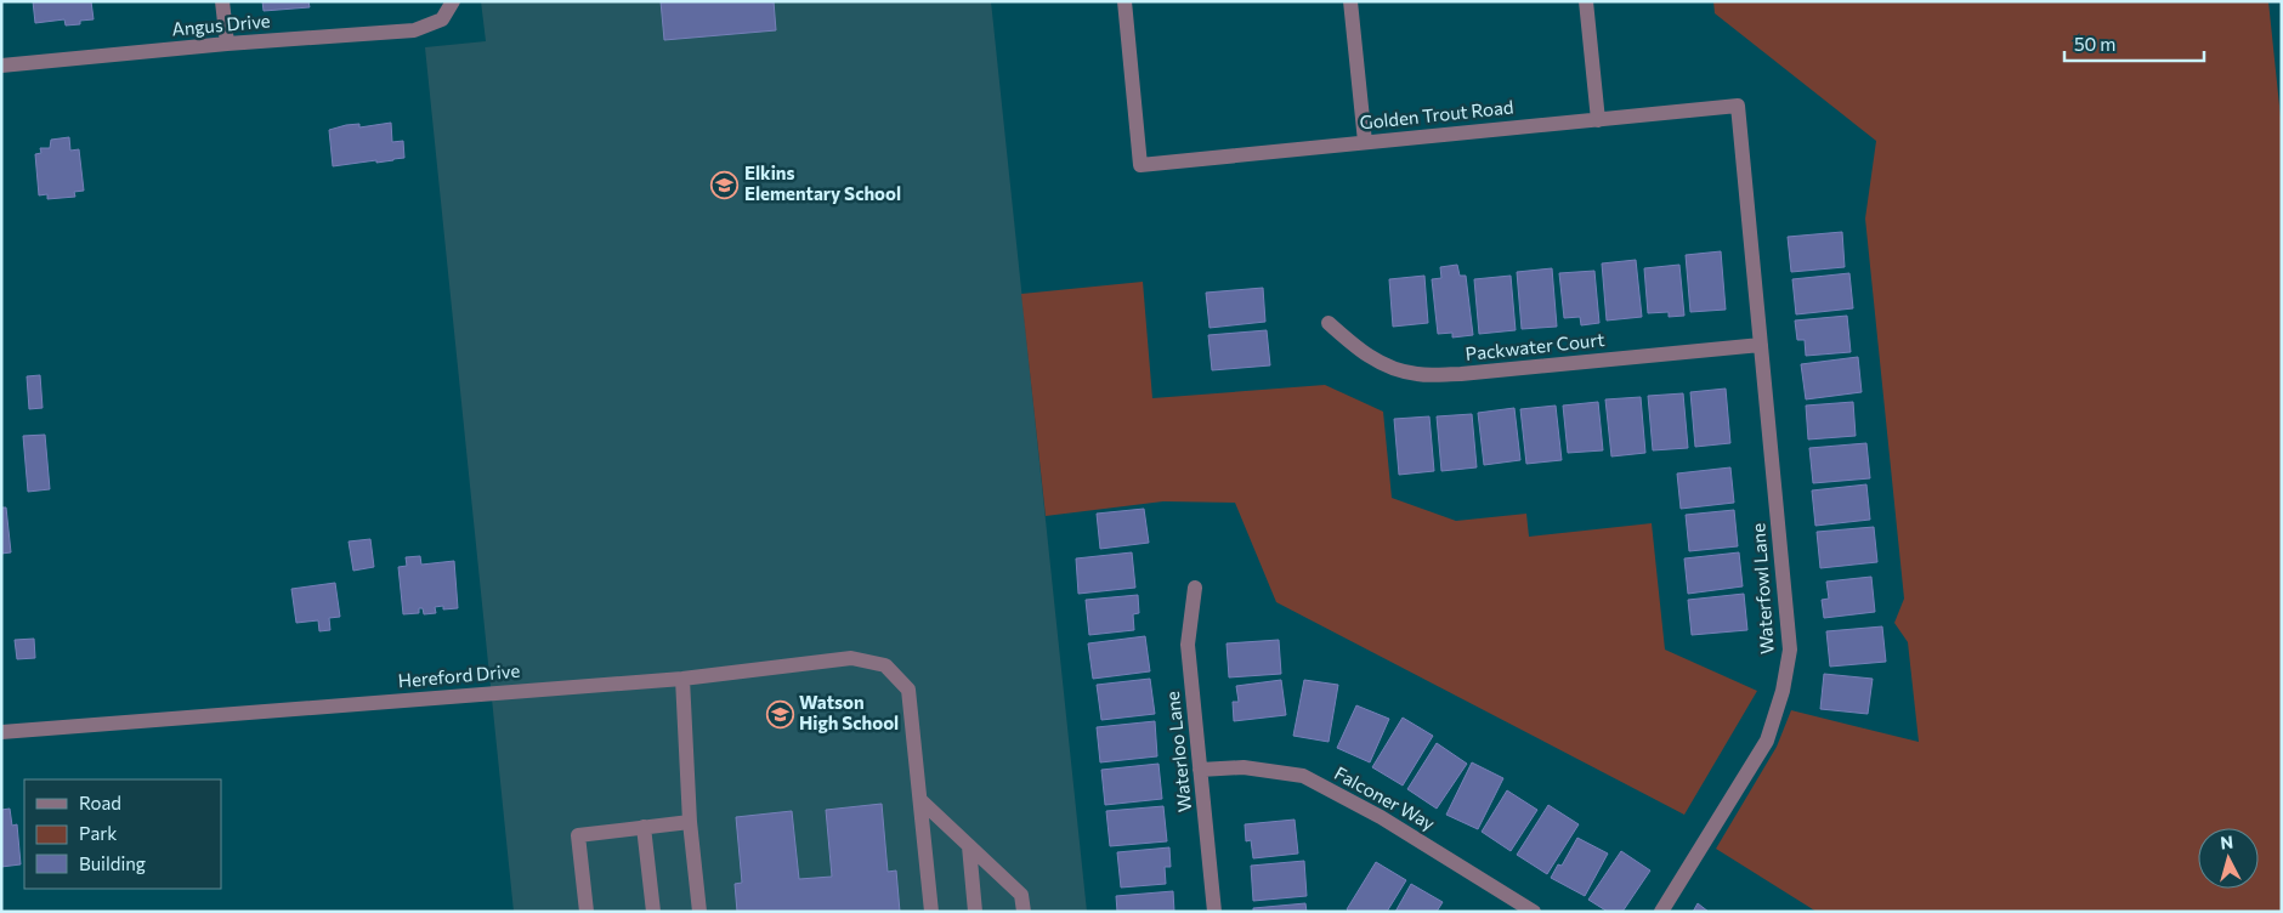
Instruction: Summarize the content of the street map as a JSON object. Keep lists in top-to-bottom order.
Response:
{
  "streets": {
    "street": [
      "Angus Drive",
      "Golden Trout Road",
      "Packwater Court",
      "Waterfowl Lane",
      "Hereford Drive",
      "Waterloo Lane",
      "Falconer Way"
    ]
  },
  "crossings": [
    ["Golden Trout Road", "Waterfowl Lane"],
    ["Packwater Court", "Waterfowl Lane"],
    ["Waterloo Lane", "Falconer Way"]
  ],
  "places": {
    "school or university": ["Elkins Elementary School", "Watson High School"]
  },
  "legend": ["Road", "Park", "Building"],
  "scale_bar": "50 m",
  "north": "top"
}
